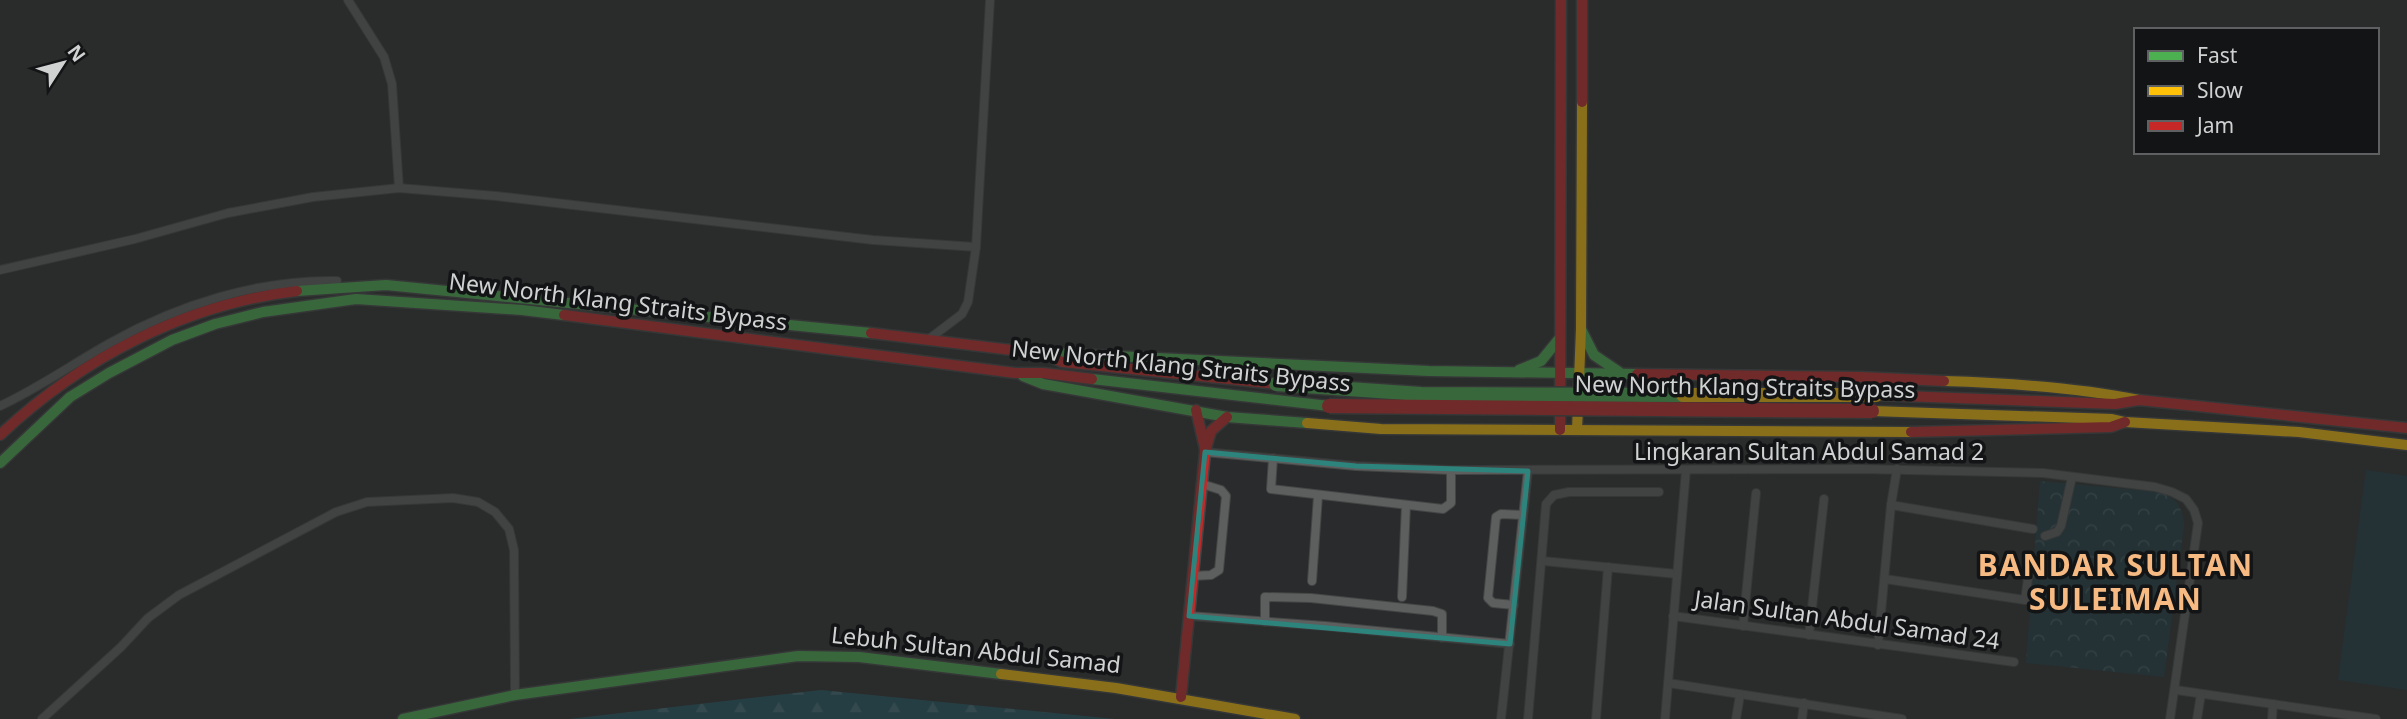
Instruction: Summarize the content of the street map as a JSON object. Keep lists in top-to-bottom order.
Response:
{
  "streets": {
    "main road": ["New North Klang Straits Bypass", "Lebuh Sultan Abdul Samad"],
    "street": ["Lingkaran Sultan Abdul Samad 2", "Jalan Sultan Abdul Samad 24"]
  },
  "districts": ["BANDAR SULTAN SULEIMAN"],
  "legend": ["Fast", "Slow", "Jam"],
  "north": "top right"
}
